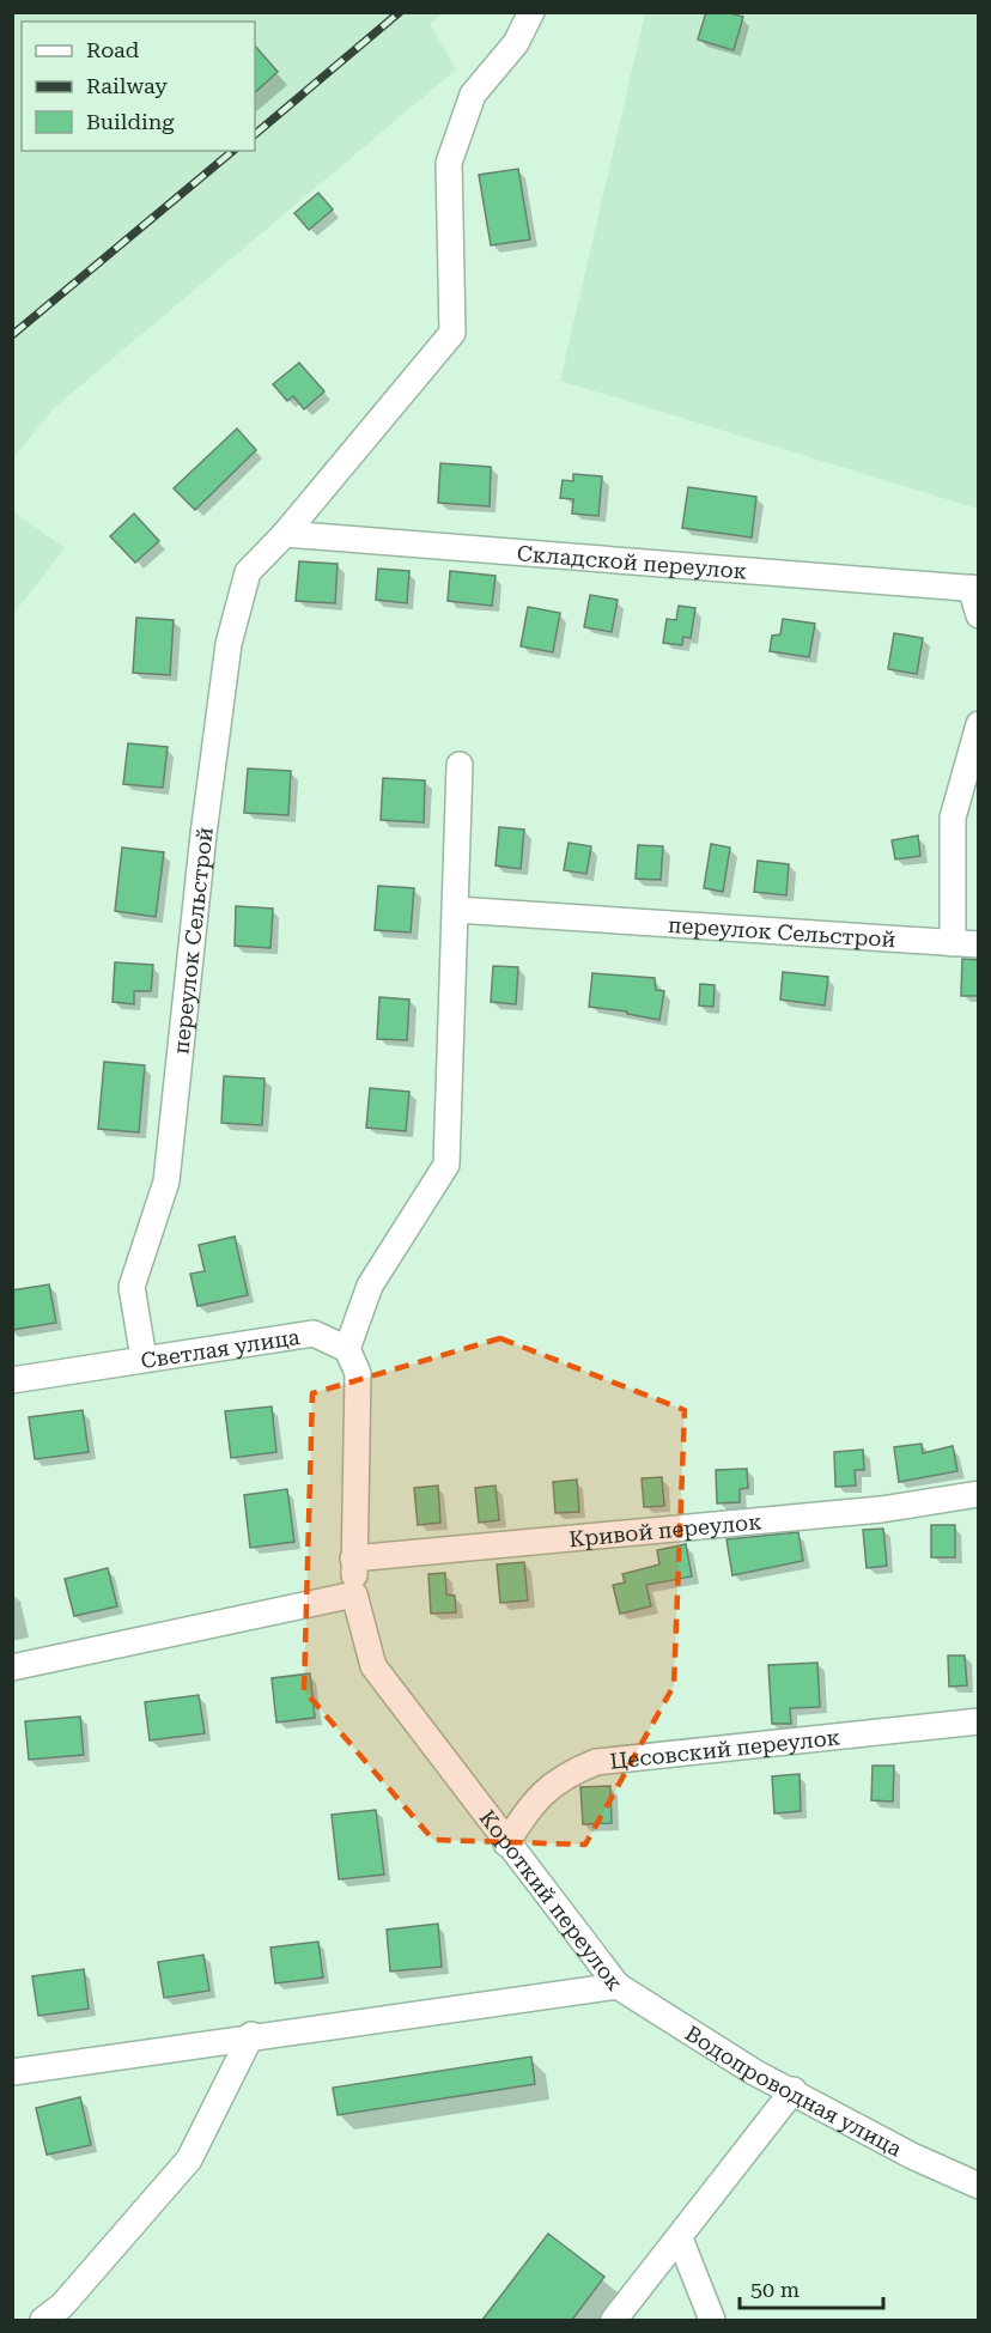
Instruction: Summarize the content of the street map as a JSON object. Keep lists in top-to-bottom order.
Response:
{
  "streets": {
    "street": [
      "Складской переулок",
      "переулок Сельстрой",
      "Светлая улица",
      "Кривой переулок",
      "Цесовский переулок",
      "Короткий переулок",
      "Водопроводная улица"
    ]
  },
  "crossings": [
    ["Складской переулок", "переулок Сельстрой"],
    ["переулок Сельстрой", "Светлая улица"],
    ["Цесовский переулок", "Короткий переулок"],
    ["Короткий переулок", "Водопроводная улица"]
  ],
  "legend": ["Road", "Railway", "Building"],
  "scale_bar": "50 m"
}
